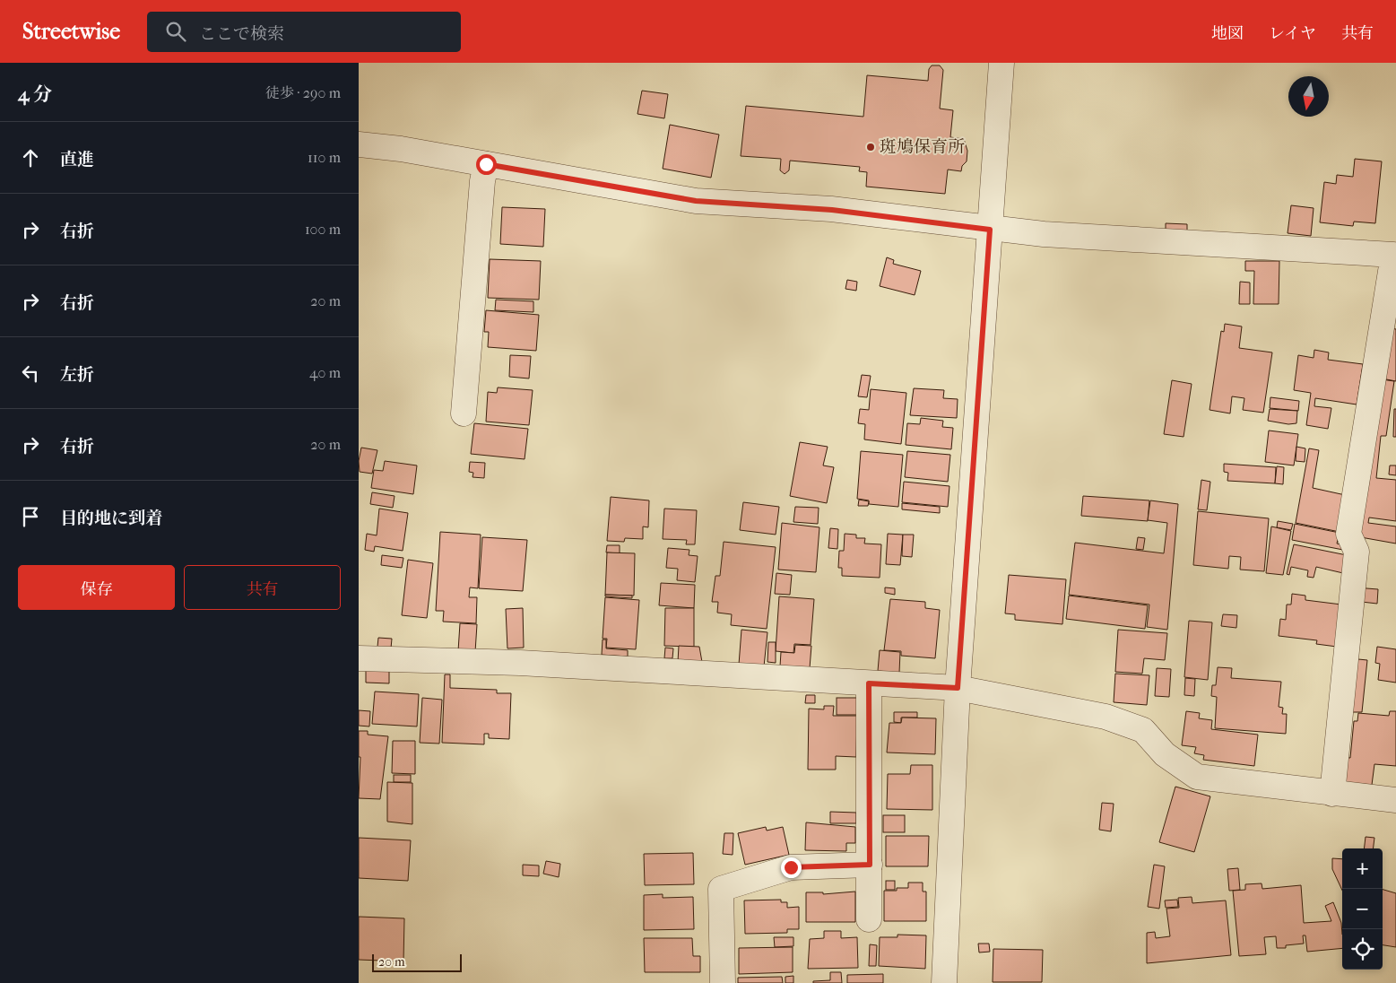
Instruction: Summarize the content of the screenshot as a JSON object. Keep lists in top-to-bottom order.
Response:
{
  "places": ["斑鳩保育所"],
  "scale_bar": "20 m",
  "north": "bottom",
  "page": {
    "header": "Streetwise",
    "search": "ここで検索",
    "nav": ["地図", "レイヤ", "共有"],
    "heading": ["4 分", "徒歩 · 290 m"],
    "list": [
      ["直進", "110 m"],
      ["右折", "100 m"],
      ["右折", "20 m"],
      ["左折", "40 m"],
      ["右折", "20 m"],
      "目的地に到着"
    ],
    "buttons": ["保存", "共有"],
    "map_buttons": ["+", "−"],
    "scale": "20 m"
  }
}
